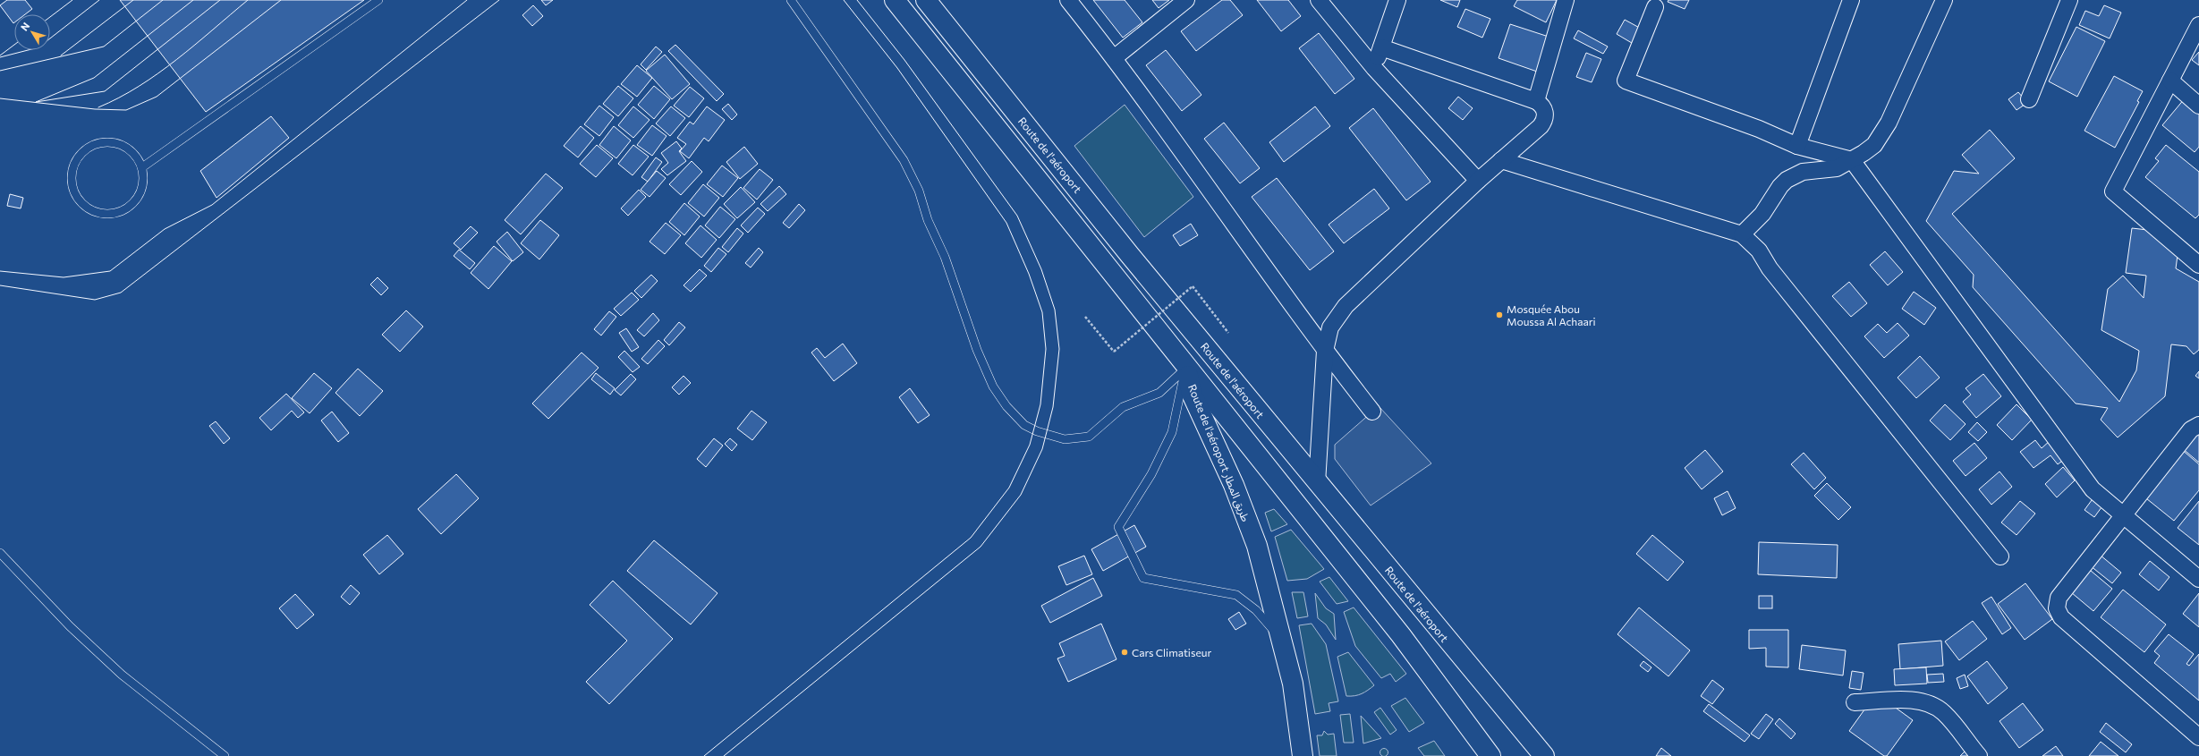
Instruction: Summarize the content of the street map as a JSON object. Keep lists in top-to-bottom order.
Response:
{
  "streets": {
    "highway": ["Route de l'aéroport", "Route de l'aéroport طريق المطار"]
  },
  "places": ["Mosquée Abou Moussa Al Achaari", "Cars Climatiseur"],
  "north": "top left"
}
